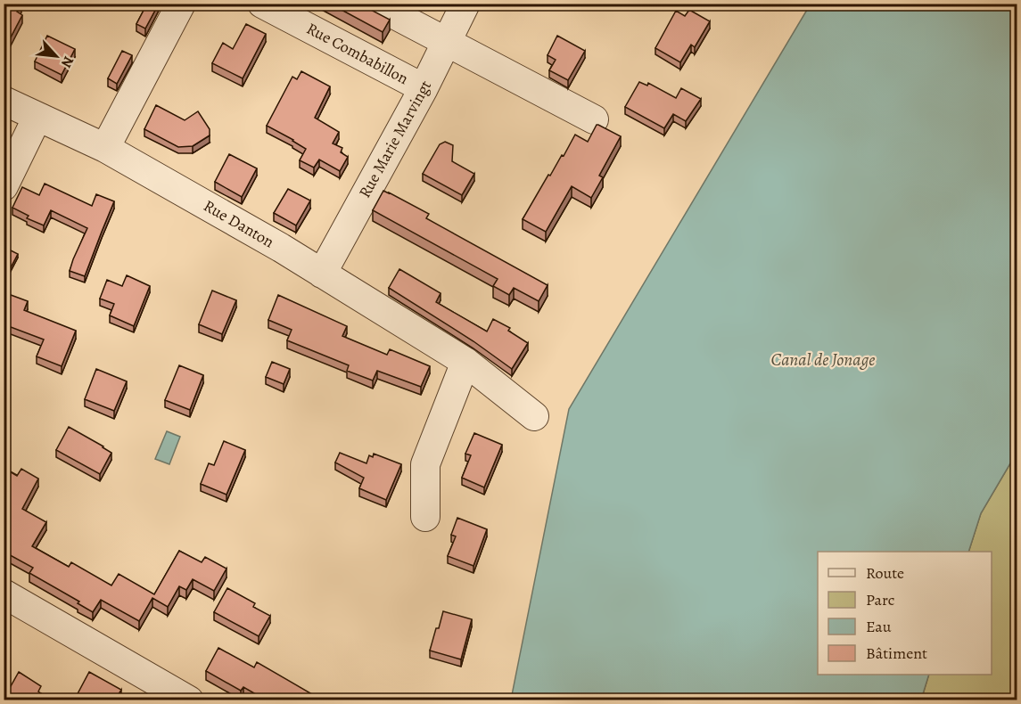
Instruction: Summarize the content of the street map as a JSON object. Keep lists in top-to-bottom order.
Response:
{
  "streets": {
    "street": ["Rue Combabillon", "Rue Marie Marvingt", "Rue Danton"]
  },
  "crossings": [
    ["Rue Combabillon", "Rue Marie Marvingt"],
    ["Rue Marie Marvingt", "Rue Danton"]
  ],
  "water": ["Canal de Jonage"],
  "legend": [
    "Route",
    "Parc",
    "Eau",
    "Bâtiment"
  ],
  "north": "bottom right"
}
